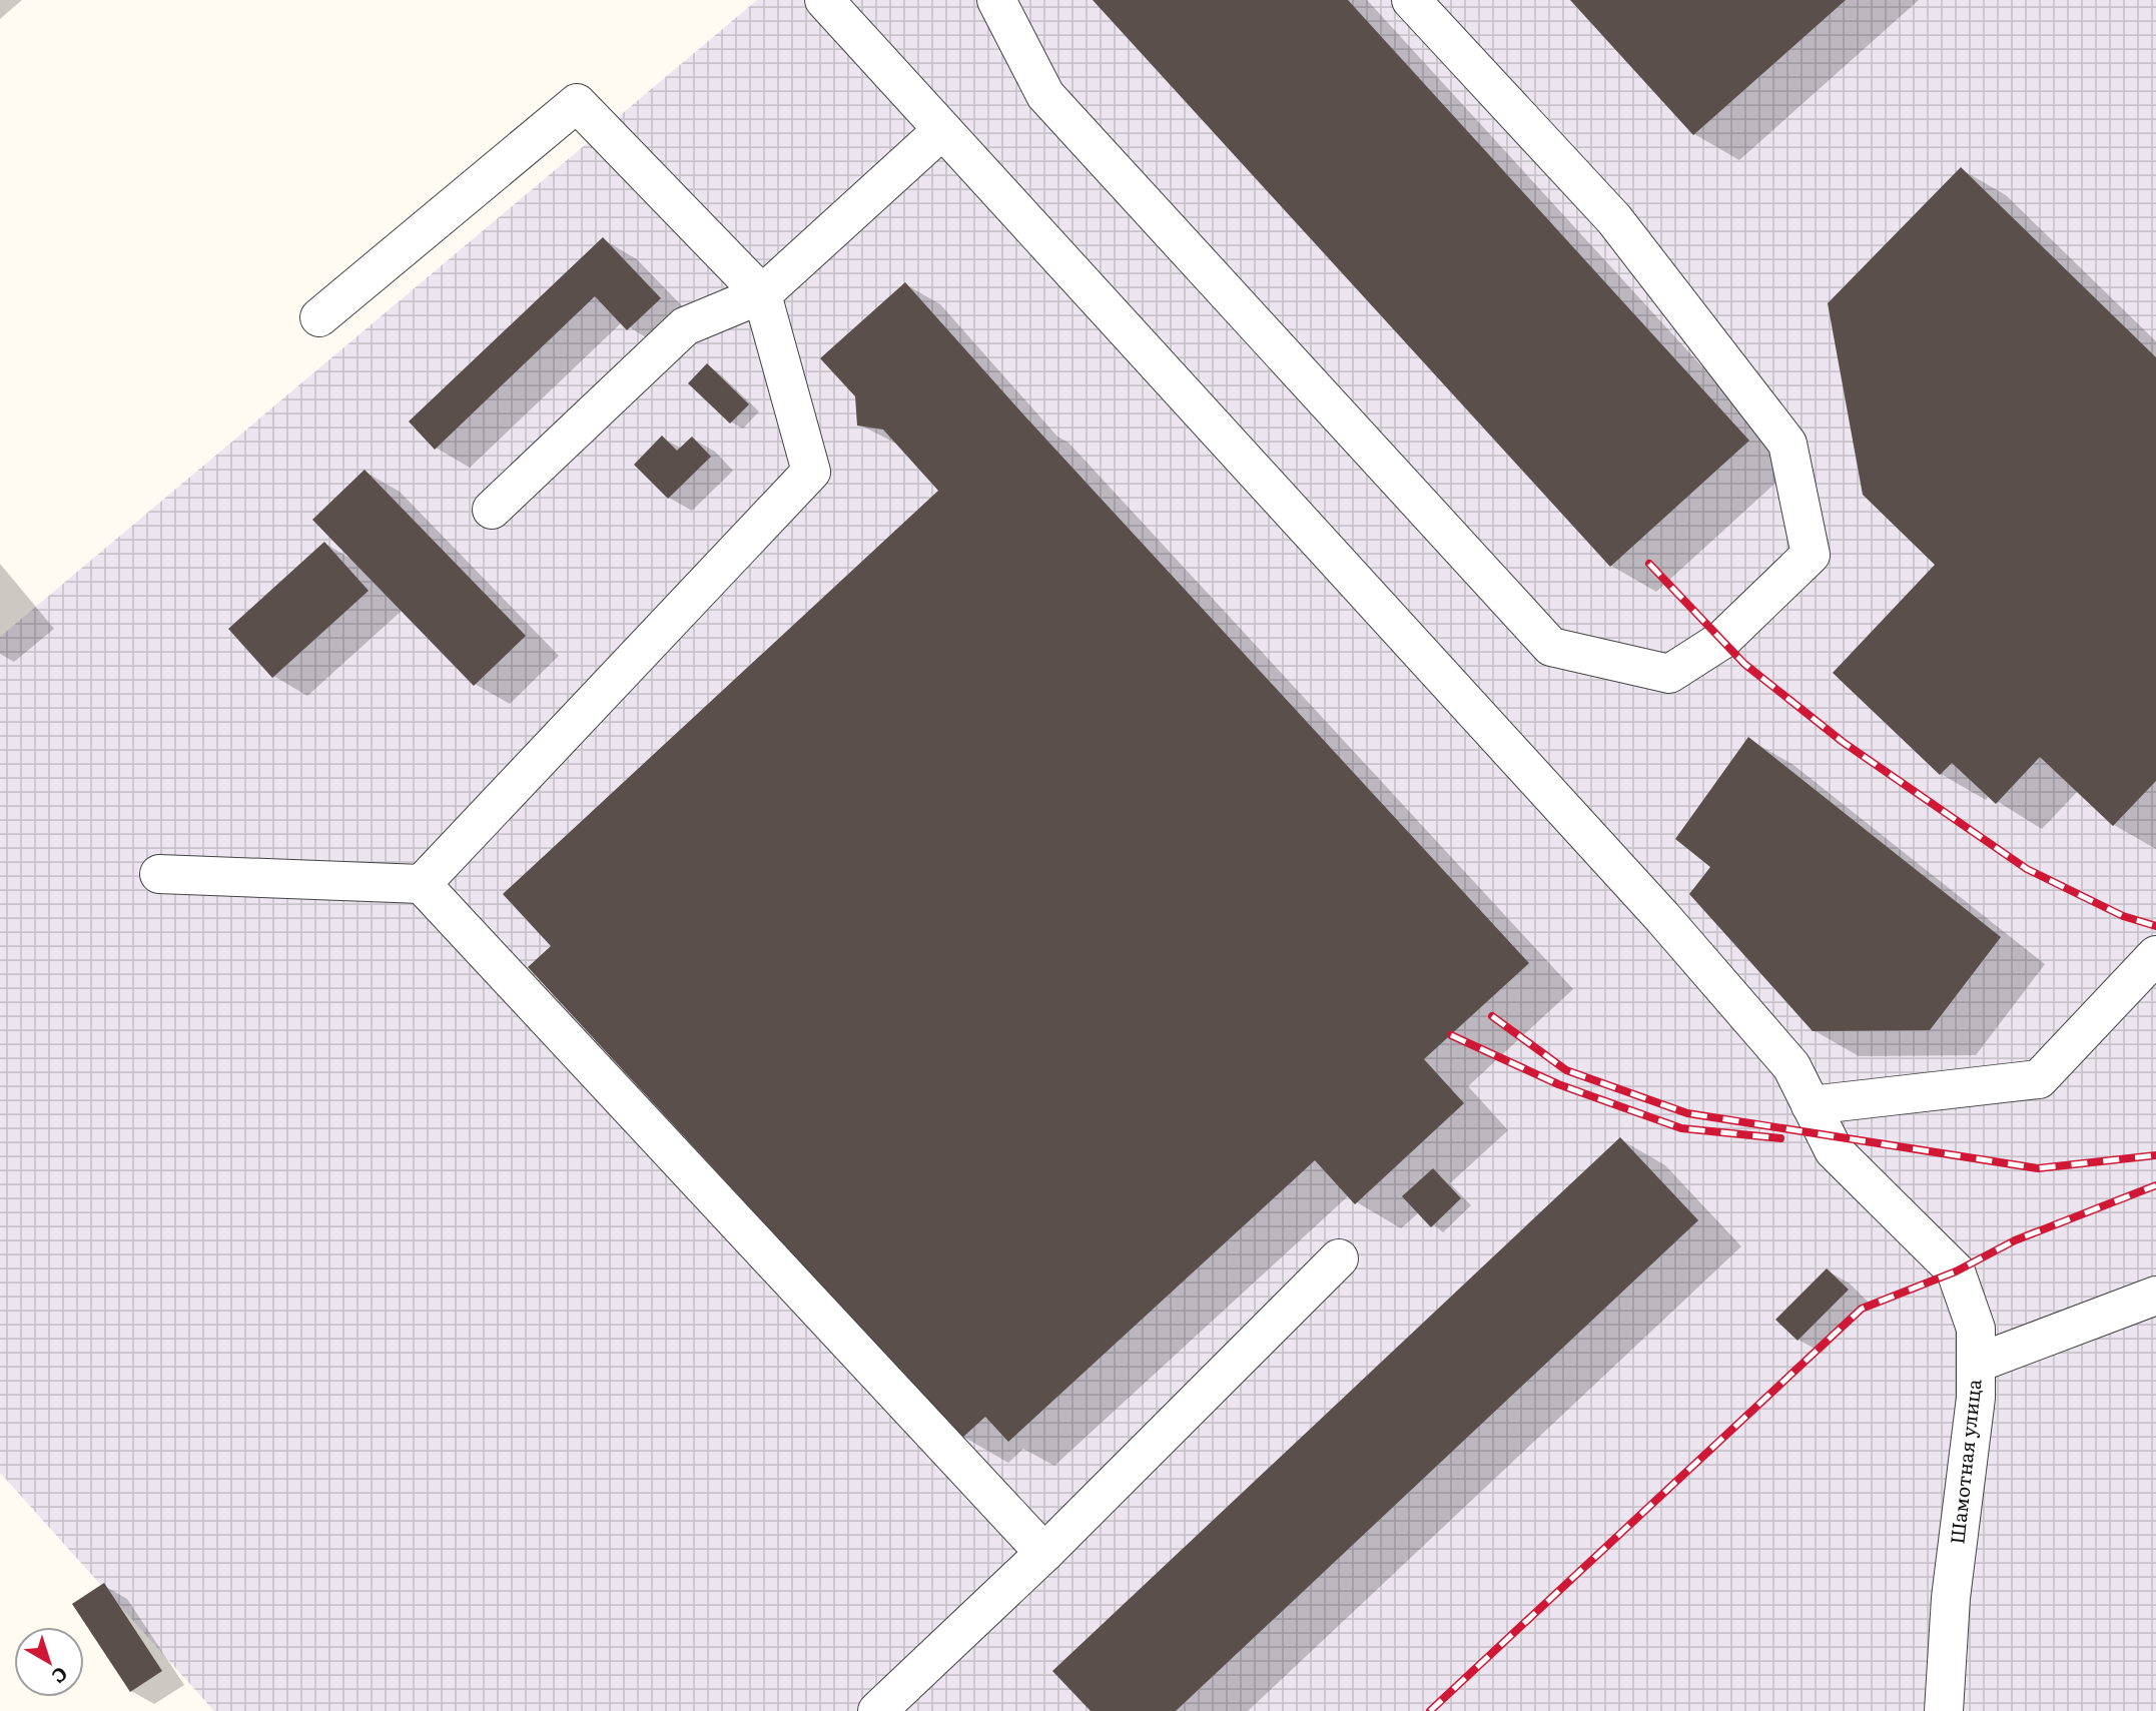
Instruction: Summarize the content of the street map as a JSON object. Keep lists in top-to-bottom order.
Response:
{
  "streets": {
    "street": ["Шамотная улица"]
  },
  "north": "bottom right"
}
